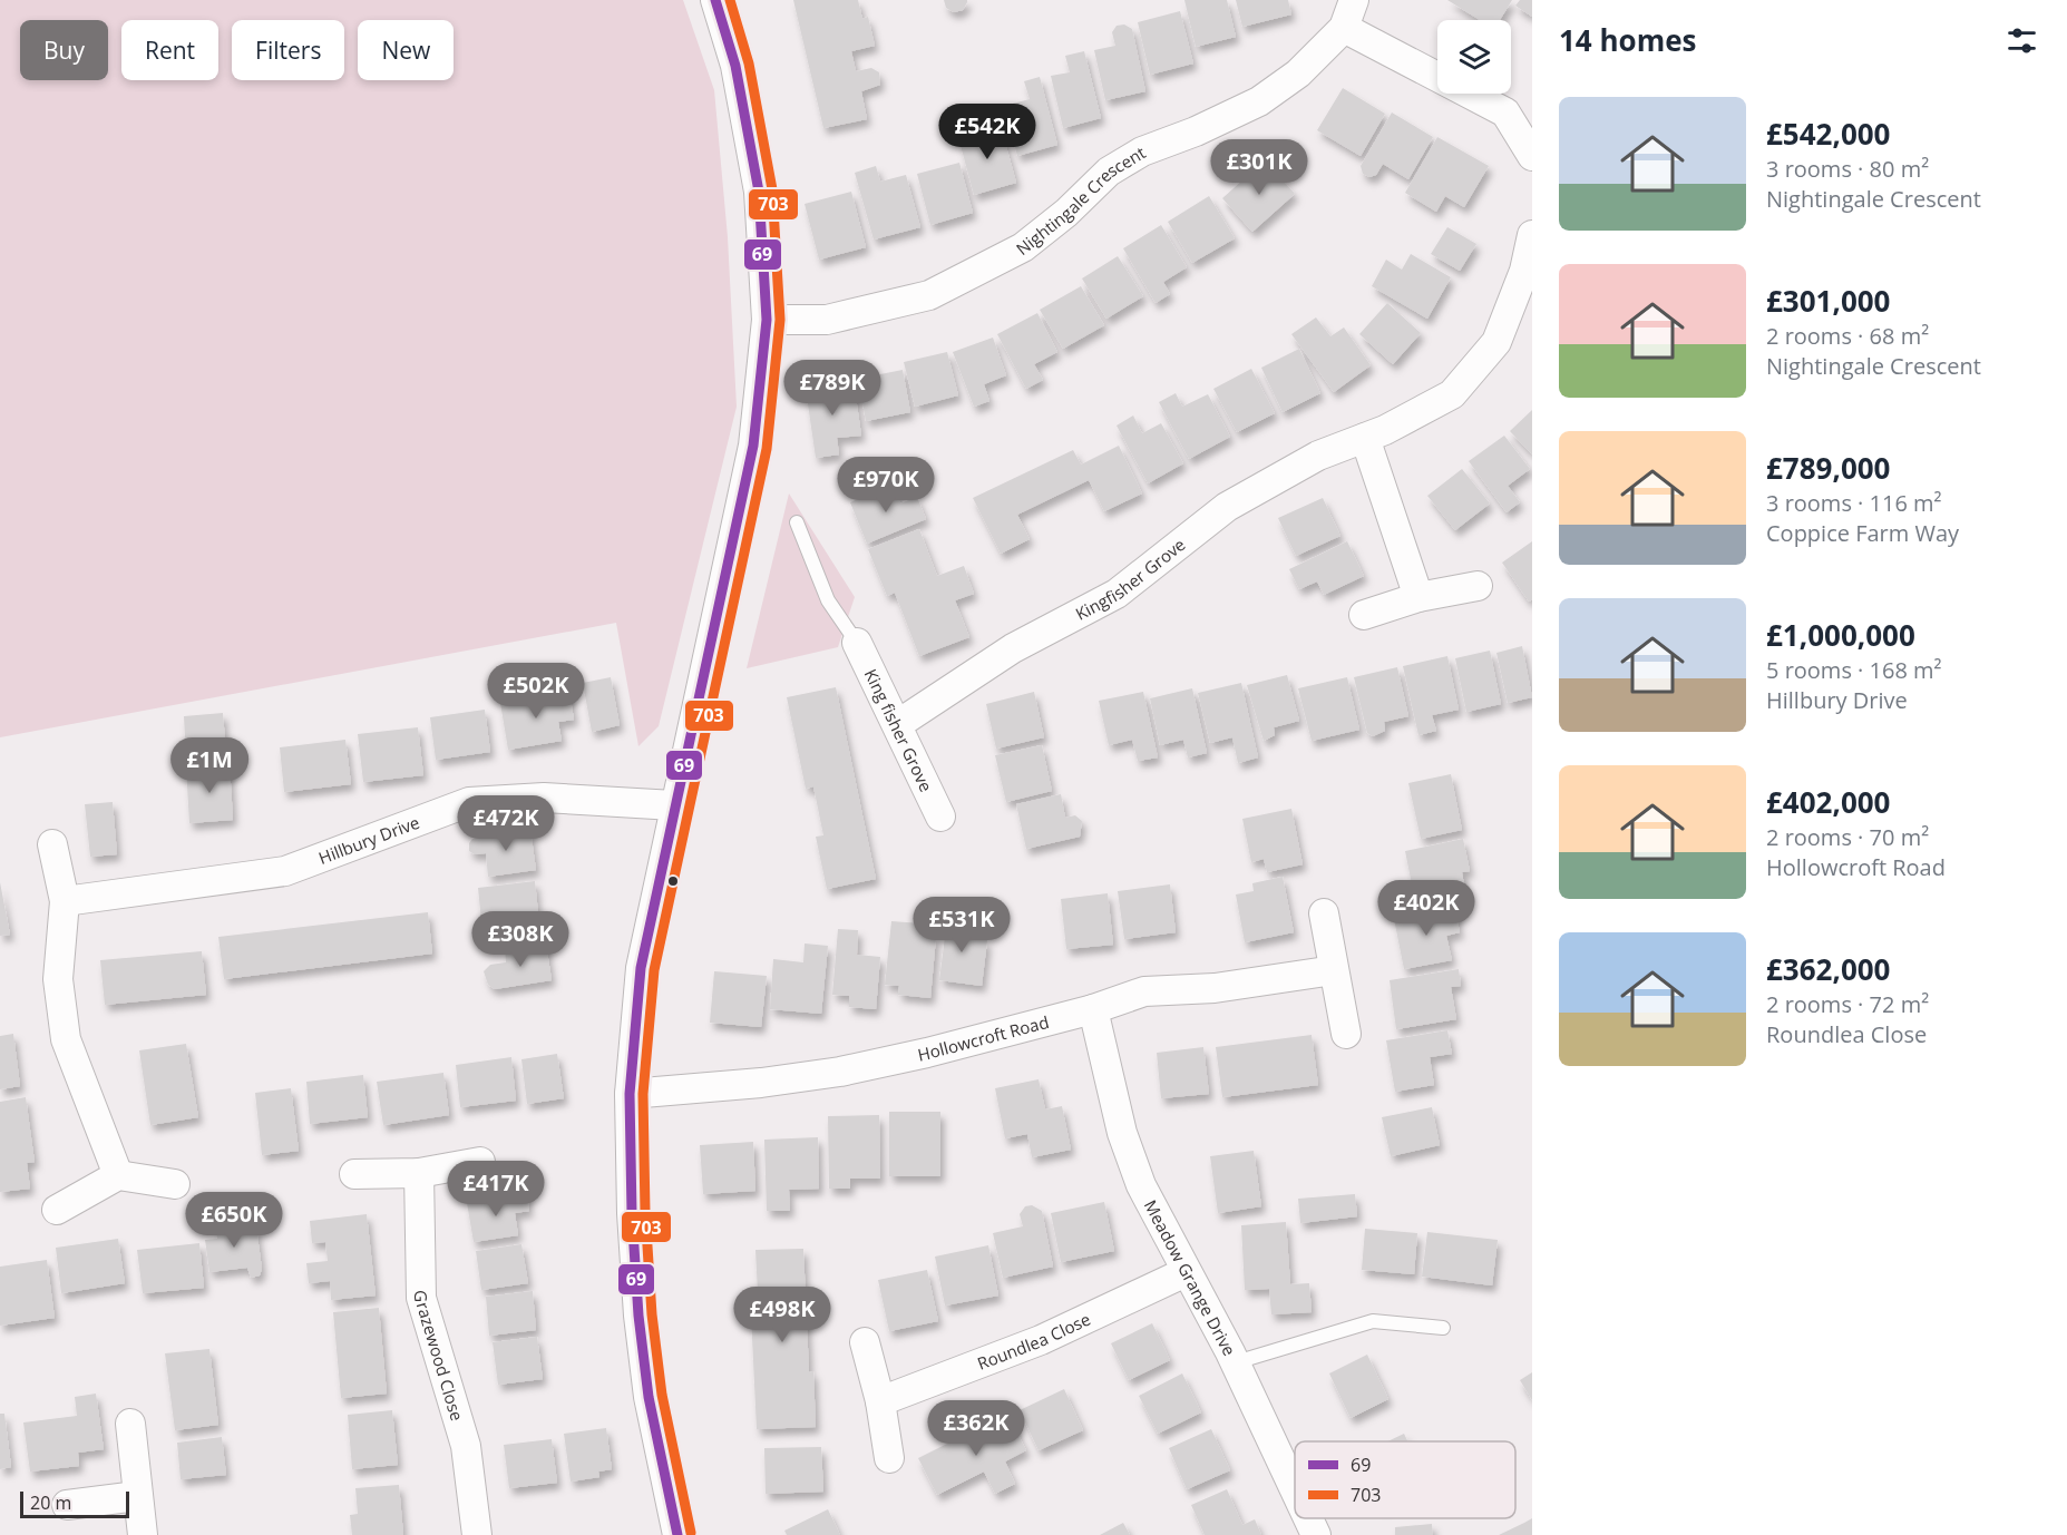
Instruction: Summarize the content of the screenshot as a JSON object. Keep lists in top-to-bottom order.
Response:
{
  "streets": {
    "street": [
      "Nightingale Crescent",
      "Kingfisher Grove",
      "King fisher Grove",
      "Hillbury Drive",
      "Hollowcroft Road",
      "Meadow Grange Drive",
      "Roundlea Close",
      "Grazewood Close"
    ]
  },
  "crossings": [
    ["Kingfisher Grove", "King fisher Grove"],
    ["Hollowcroft Road", "Meadow Grange Drive"],
    ["Meadow Grange Drive", "Roundlea Close"]
  ],
  "lines": ["transit line 69", "transit line 703"],
  "legend": ["69", "703"],
  "scale_bar": "20 m",
  "page": {
    "heading": "14 homes",
    "chip": [
      "Buy",
      "Rent",
      "Filters",
      "New"
    ],
    "list": [
      {
        "name": "£542,000",
        "note": "3 rooms · 80 m² · Nightingale Crescent"
      },
      {
        "name": "£301,000",
        "note": "2 rooms · 68 m² · Nightingale Crescent"
      },
      {
        "name": "£789,000",
        "note": "3 rooms · 116 m² · Coppice Farm Way"
      },
      {
        "name": "£1,000,000",
        "note": "5 rooms · 168 m² · Hillbury Drive"
      },
      {
        "name": "£402,000",
        "note": "2 rooms · 70 m² · Hollowcroft Road"
      },
      {
        "name": "£362,000",
        "note": "2 rooms · 72 m² · Roundlea Close"
      }
    ],
    "price": [
      "£542K",
      "£301K",
      "£789K",
      "£970K",
      "£502K",
      "£1M",
      "£472K",
      "£402K",
      "£531K",
      "£308K",
      "£417K",
      "£650K",
      "£498K",
      "£362K"
    ],
    "scale": "20 m"
  }
}
